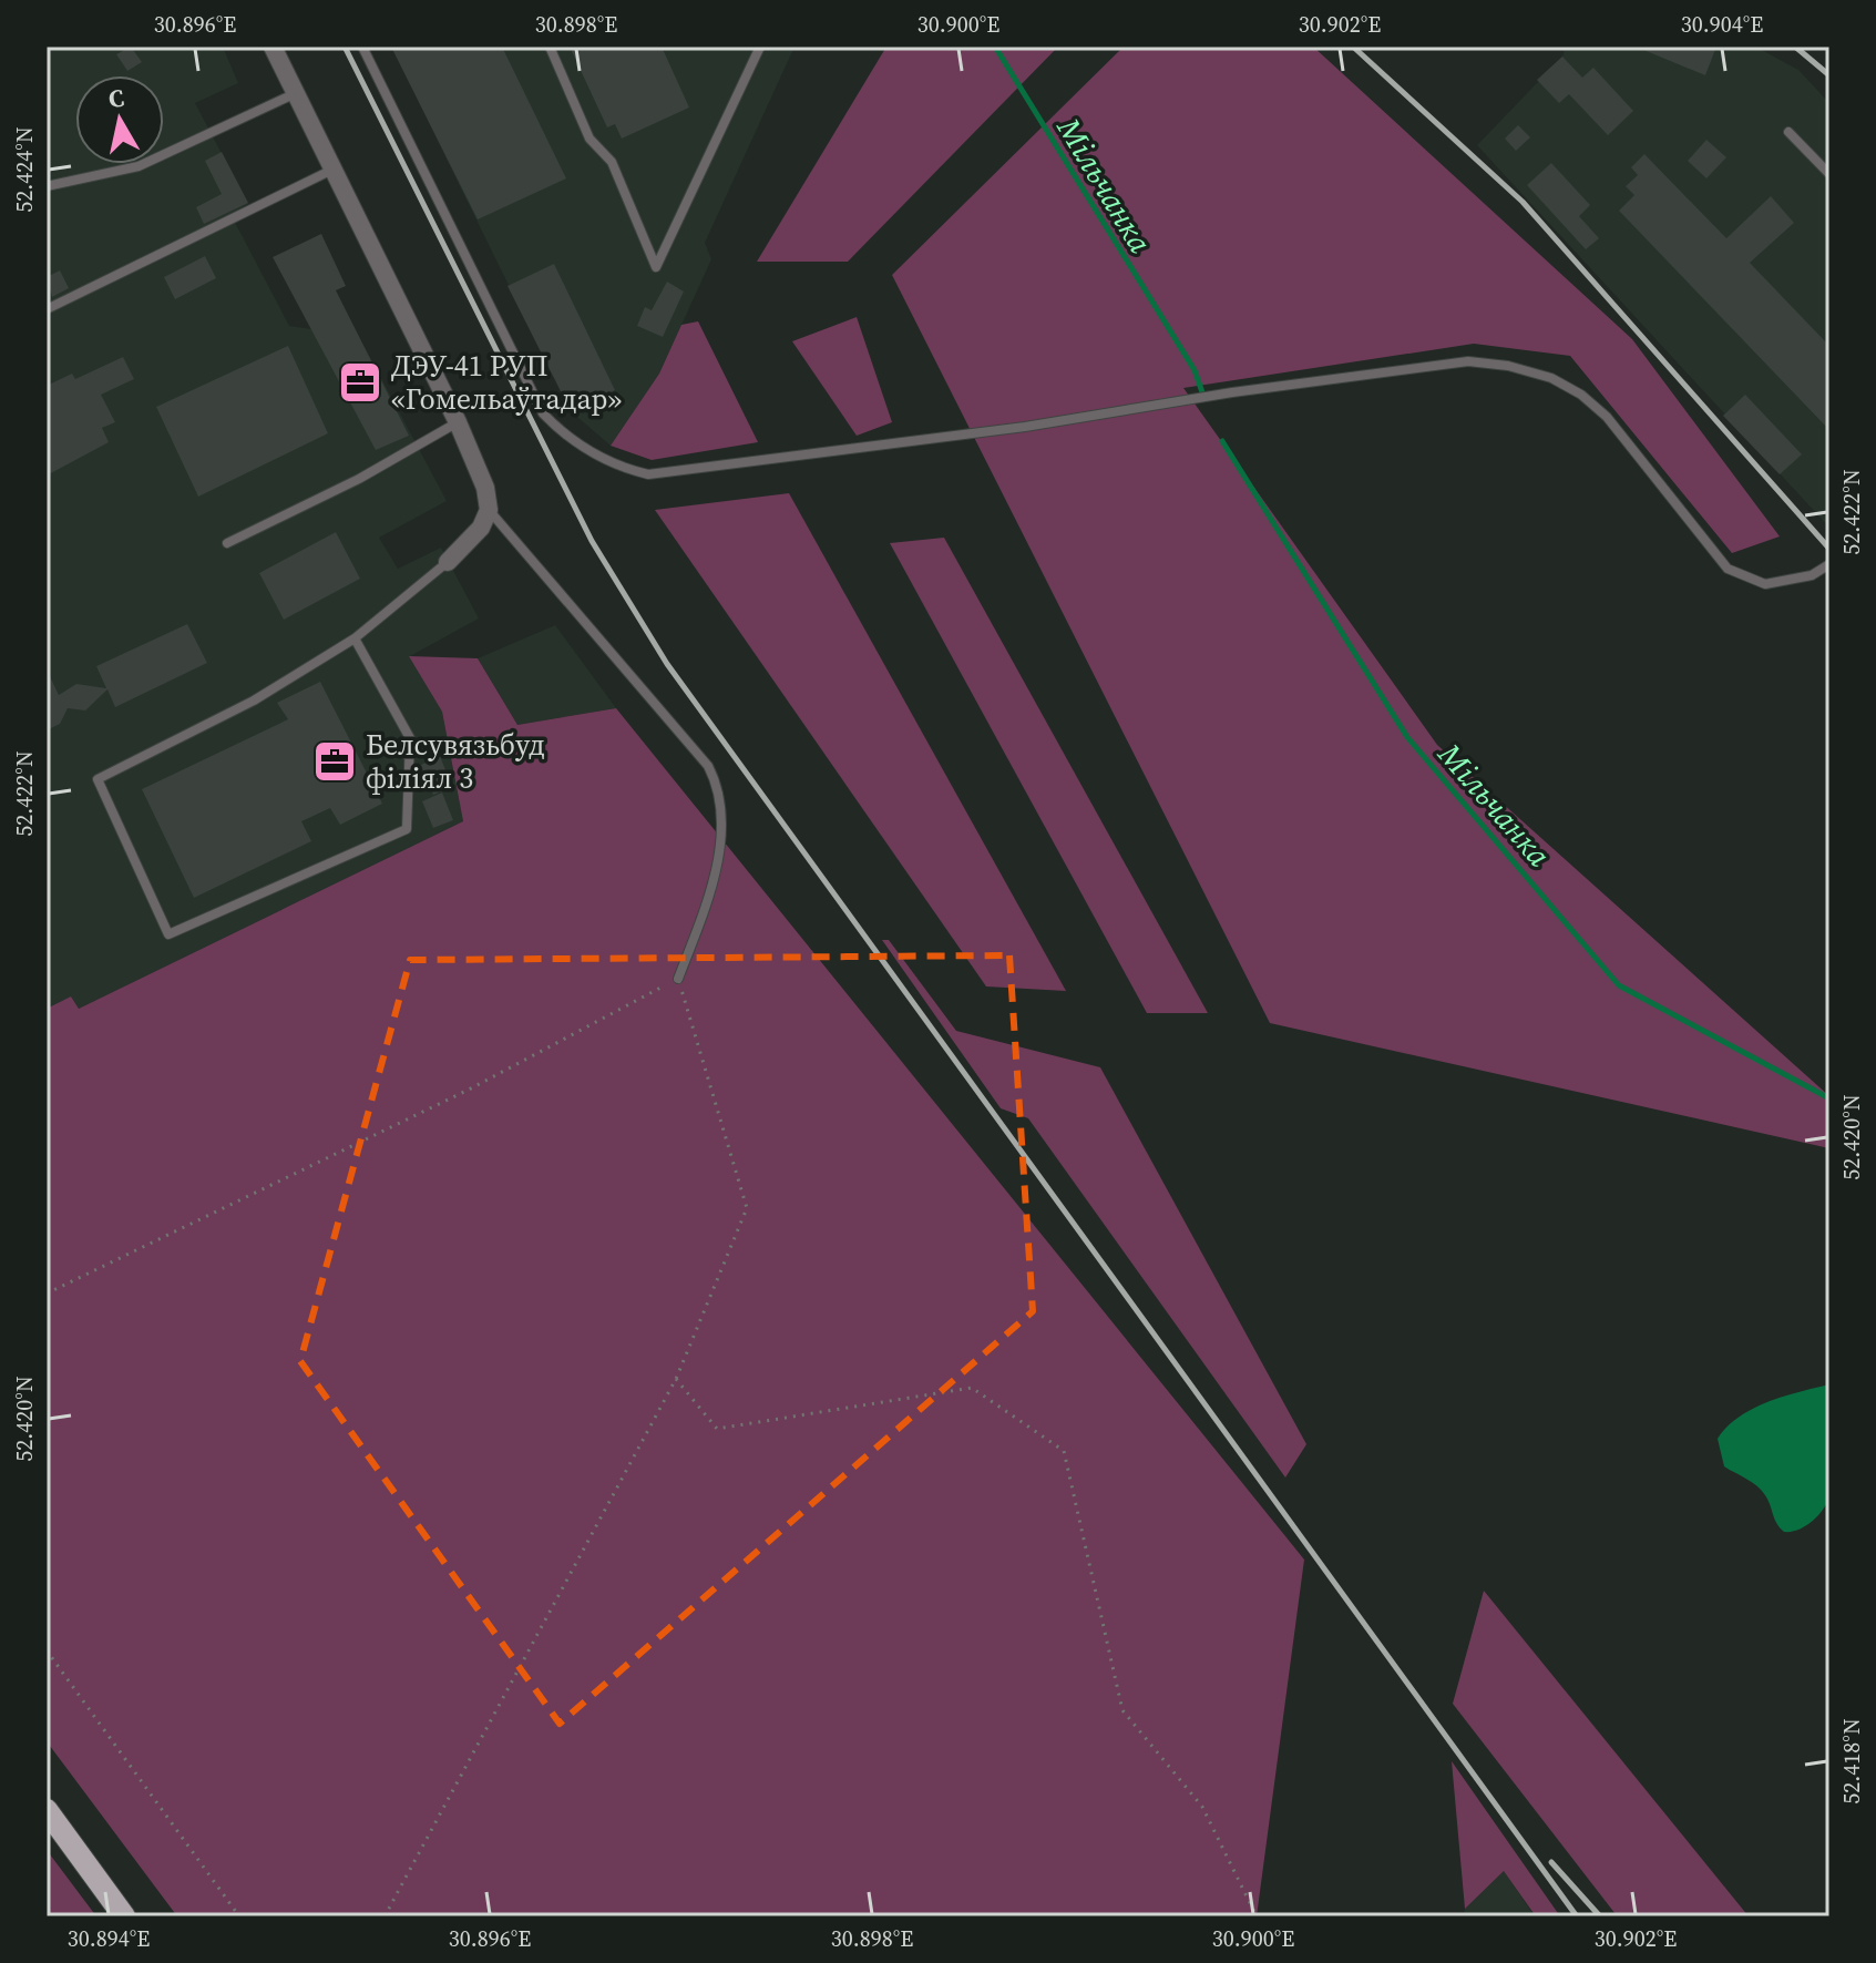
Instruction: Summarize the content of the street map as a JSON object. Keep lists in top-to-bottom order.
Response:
{
  "water": ["Мільчанка"],
  "places": {
    "office": ["ДЭУ-41 РУП «Гомельаўтадар»", "Белсувязьбуд філіял 3"]
  },
  "north": "top",
  "coordinates": [
    "30.896°E",
    "30.898°E",
    "30.900°E",
    "30.902°E",
    "30.904°E",
    "52.424°N",
    "52.422°N",
    "52.420°N",
    "52.418°N",
    "30.894°E"
  ]
}
